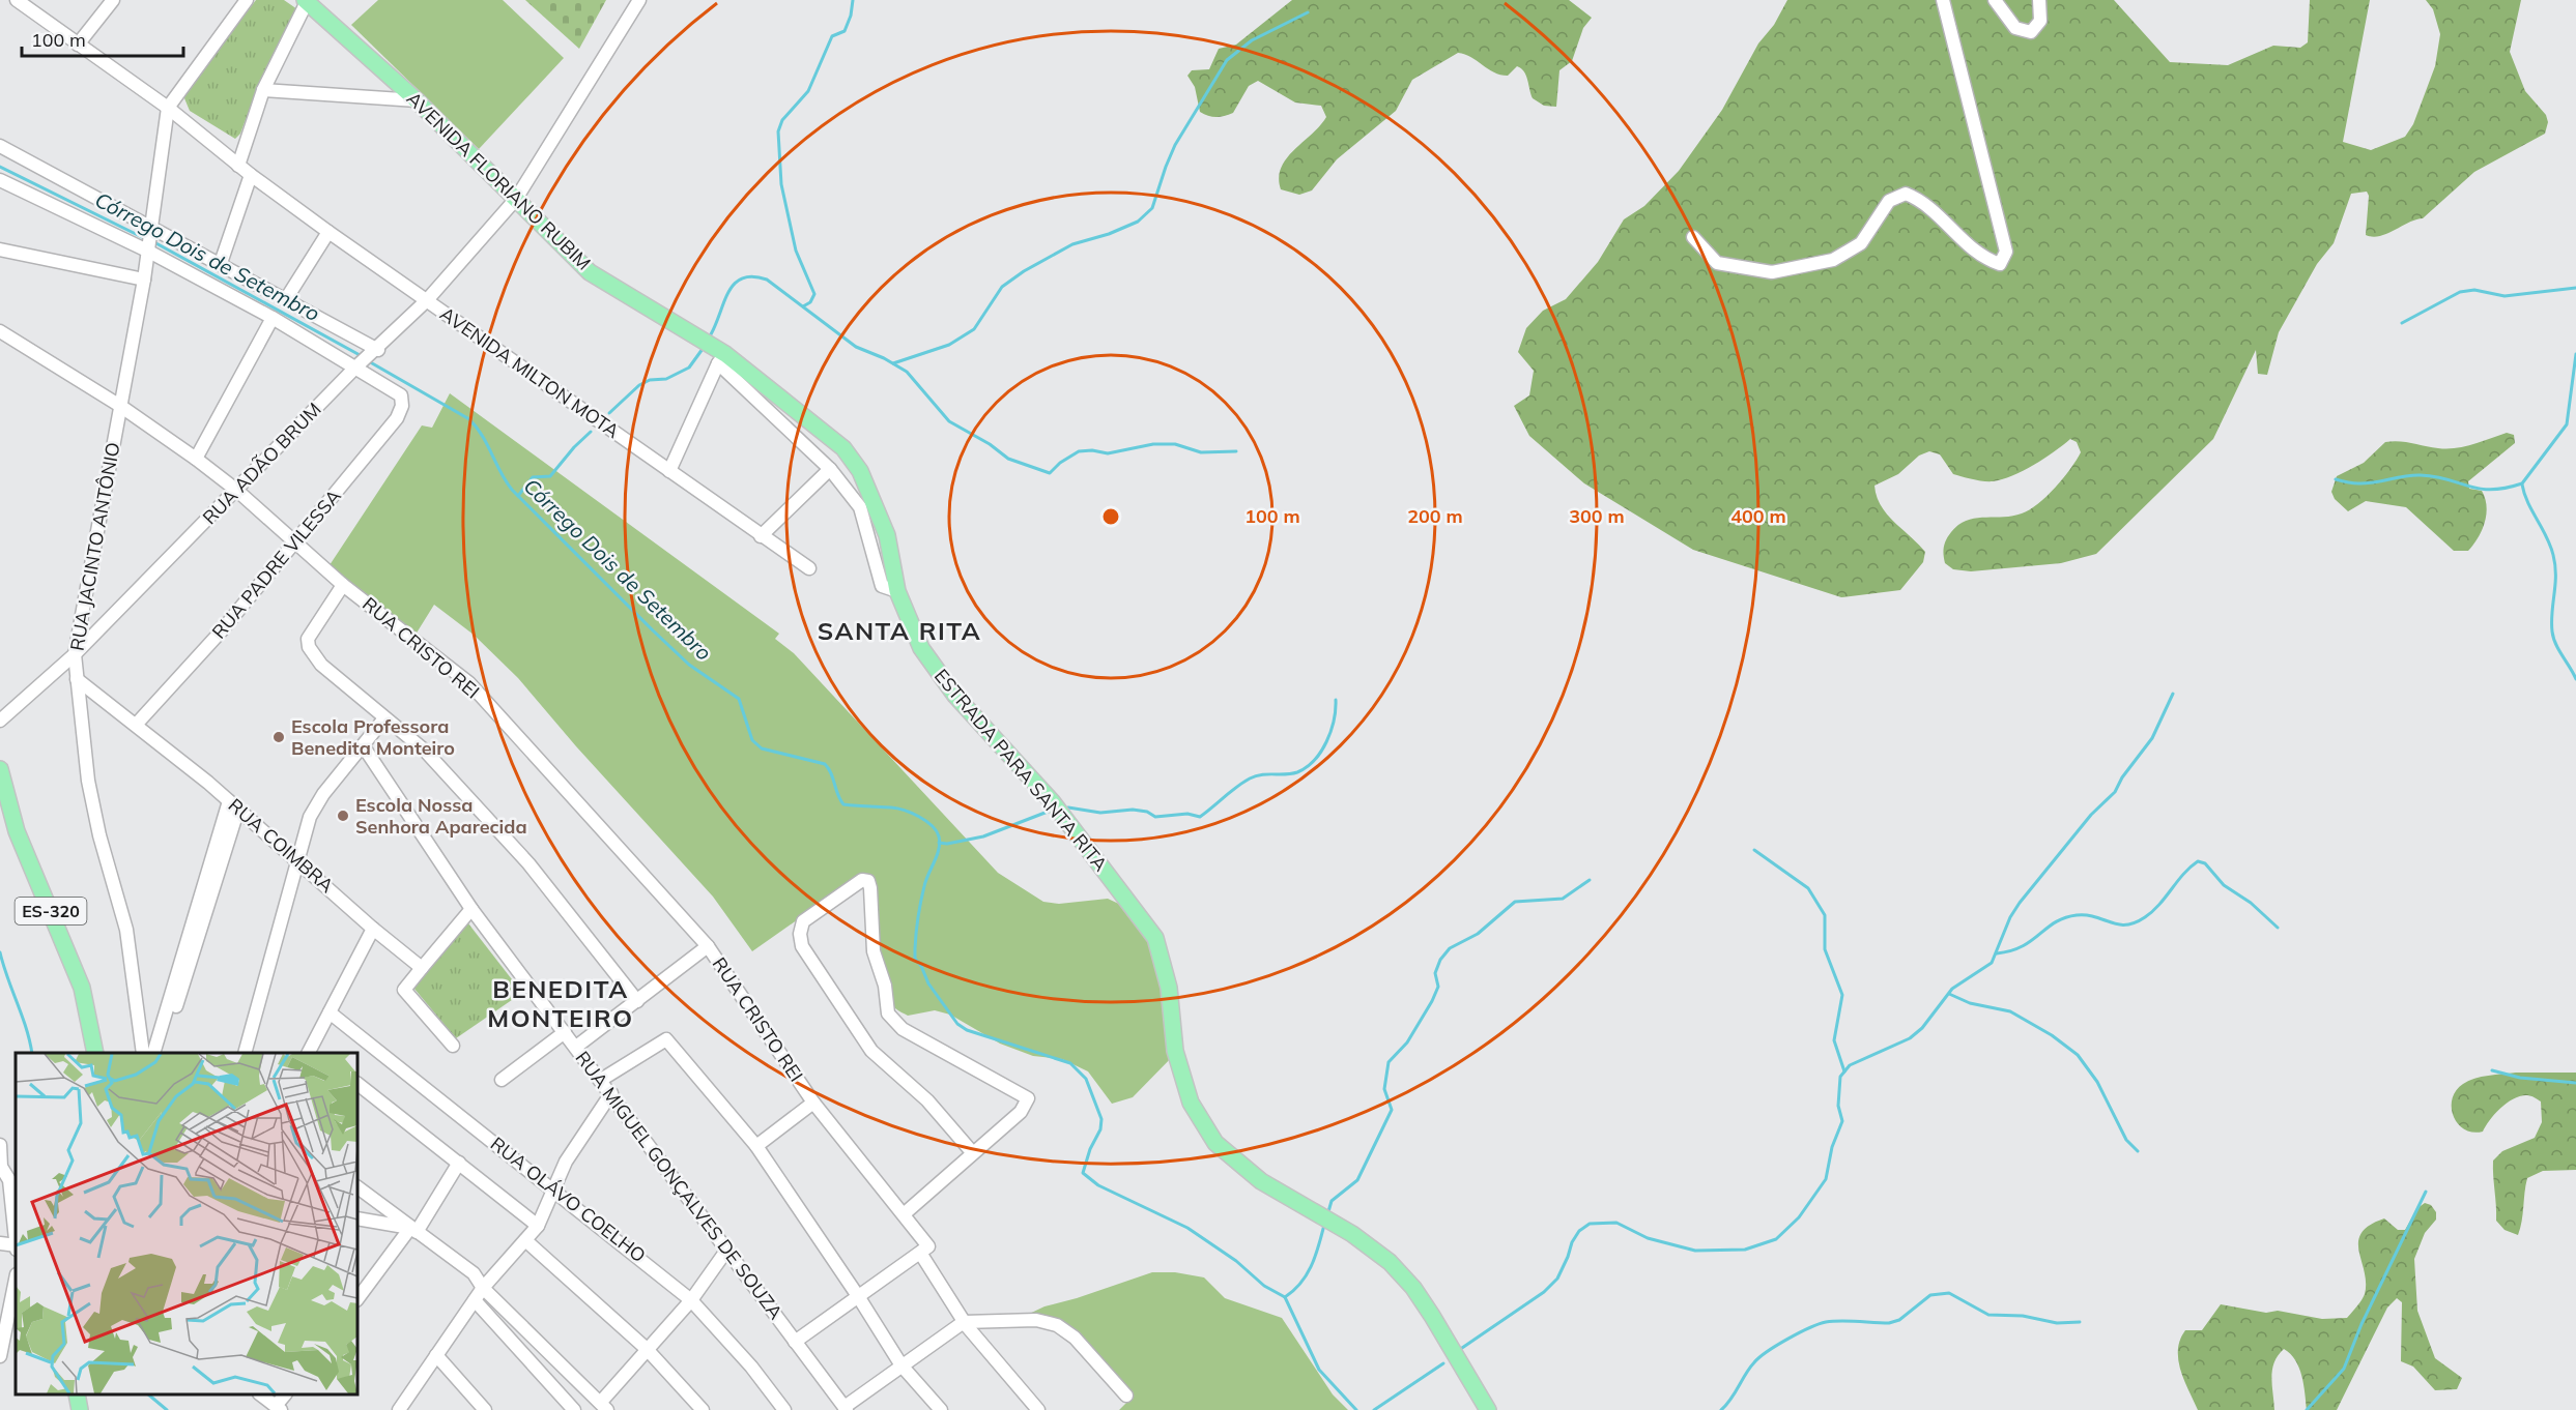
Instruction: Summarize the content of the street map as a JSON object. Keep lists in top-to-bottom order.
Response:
{
  "streets": {
    "main road": ["AVENIDA FLORIANO RUBIM", "ESTRADA PARA SANTA RITA", "ES-320"],
    "street": [
      "AVENIDA MILTON MOTA",
      "RUA ADÃO BRUM",
      "RUA JACINTO ANTÔNIO",
      "RUA PADRE VILESSA",
      "RUA CRISTO REI",
      "RUA COIMBRA",
      "RUA MIGUEL GONÇALVES DE SOUZA",
      "RUA OLÁVO COELHO"
    ]
  },
  "crossings": [
    ["AVENIDA FLORIANO RUBIM", "RUA ADÃO BRUM"],
    ["AVENIDA FLORIANO RUBIM", "ESTRADA PARA SANTA RITA"],
    ["AVENIDA MILTON MOTA", "RUA ADÃO BRUM"],
    ["AVENIDA MILTON MOTA", "RUA JACINTO ANTÔNIO"],
    ["RUA ADÃO BRUM", "RUA JACINTO ANTÔNIO"],
    ["RUA ADÃO BRUM", "RUA PADRE VILESSA"],
    ["RUA ADÃO BRUM", "RUA CRISTO REI"],
    ["RUA JACINTO ANTÔNIO", "RUA CRISTO REI"],
    ["RUA JACINTO ANTÔNIO", "RUA COIMBRA"],
    ["RUA PADRE VILESSA", "RUA CRISTO REI"],
    ["RUA PADRE VILESSA", "RUA COIMBRA"]
  ],
  "districts": ["SANTA RITA", "BENEDITA MONTEIRO"],
  "water": ["Córrego Dois de Setembro"],
  "places": ["Escola Professora Benedita Monteiro", "Escola Nossa Senhora Aparecida"],
  "scale_bar": "100 m",
  "rings": [
    "100 m",
    "200 m",
    "300 m",
    "400 m"
  ]
}
